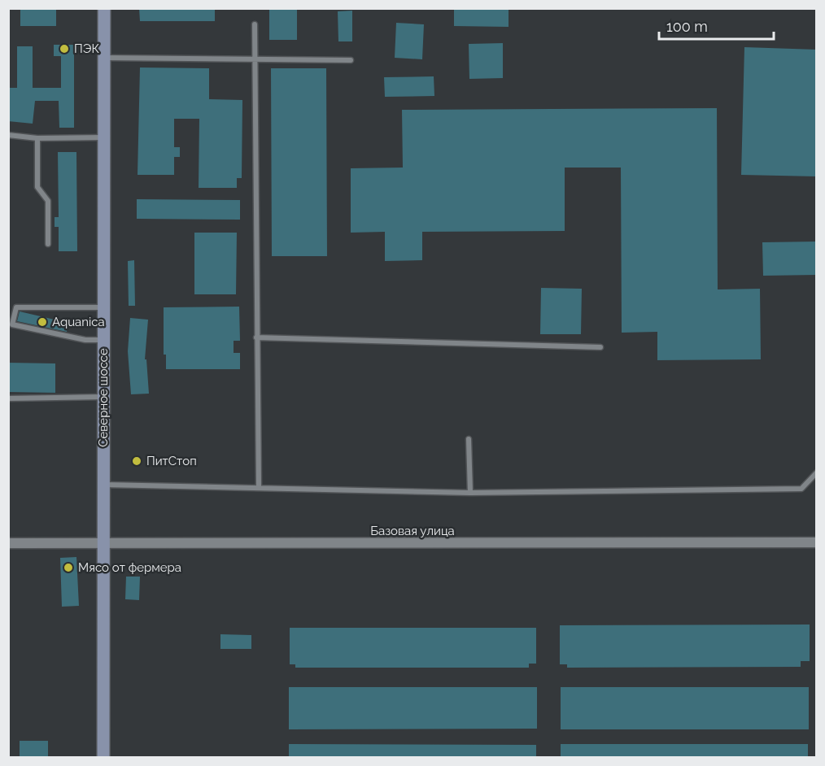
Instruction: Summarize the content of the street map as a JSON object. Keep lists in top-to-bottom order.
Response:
{
  "streets": {
    "main road": ["Северное шоссе"],
    "street": ["Базовая улица"]
  },
  "crossings": [
    ["Северное шоссе", "Базовая улица"]
  ],
  "places": [
    "ПЭК",
    "Aquanica",
    "ПитСтоп",
    "Мясо от фермера"
  ],
  "scale_bar": "100 m"
}
